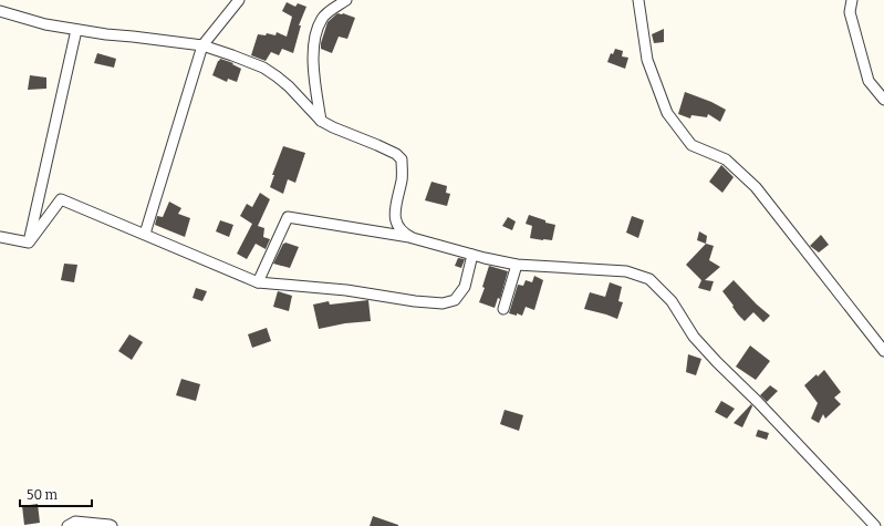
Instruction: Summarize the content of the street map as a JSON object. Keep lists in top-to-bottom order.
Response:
{
  "scale_bar": "50 m"
}
